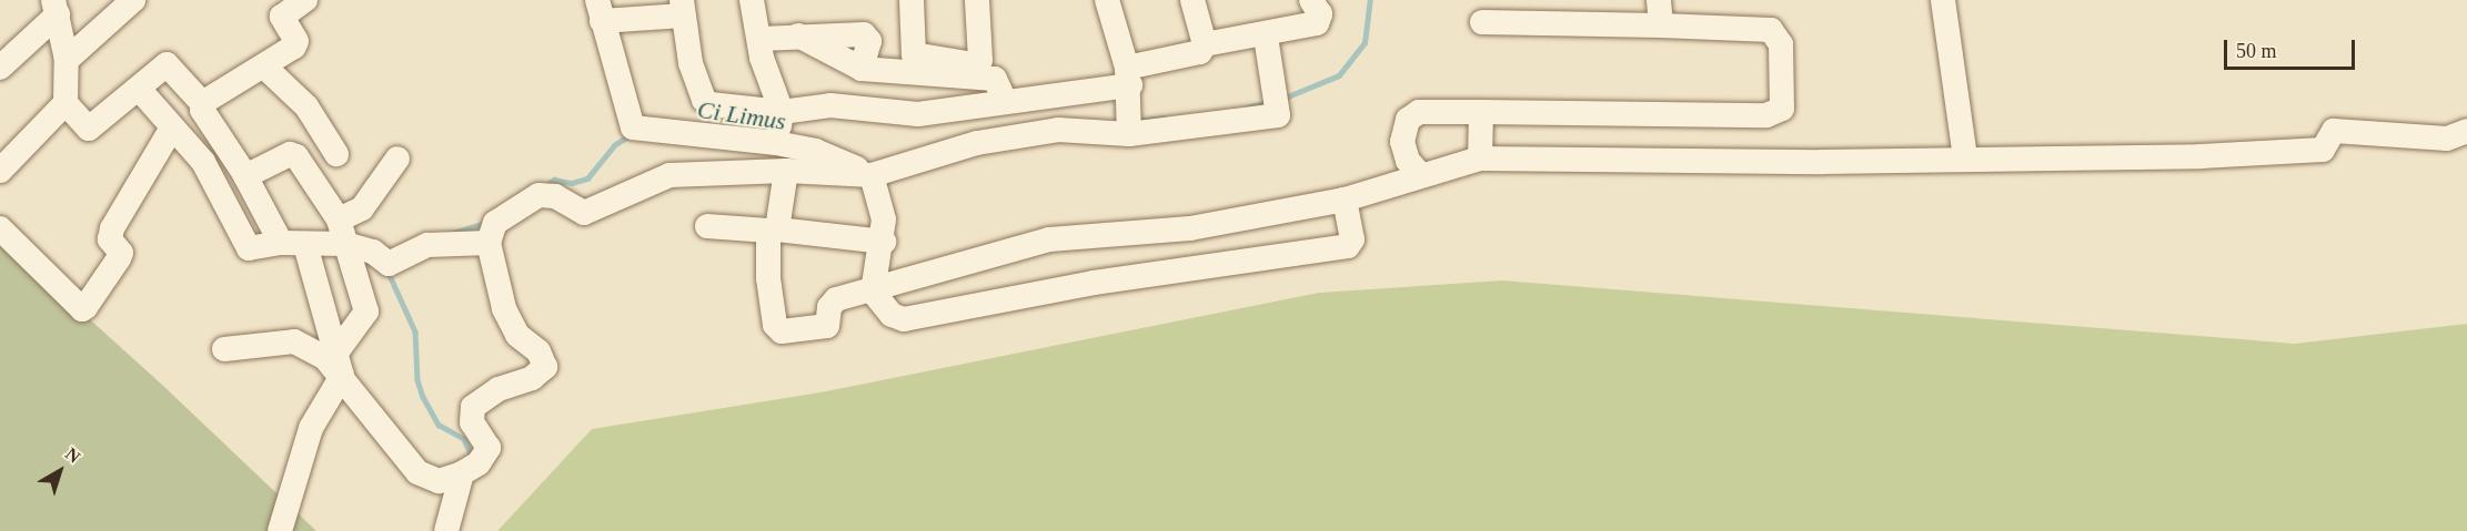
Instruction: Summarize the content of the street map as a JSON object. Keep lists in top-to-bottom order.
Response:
{
  "water": ["Ci Limus"],
  "scale_bar": "50 m",
  "north": "top right"
}
